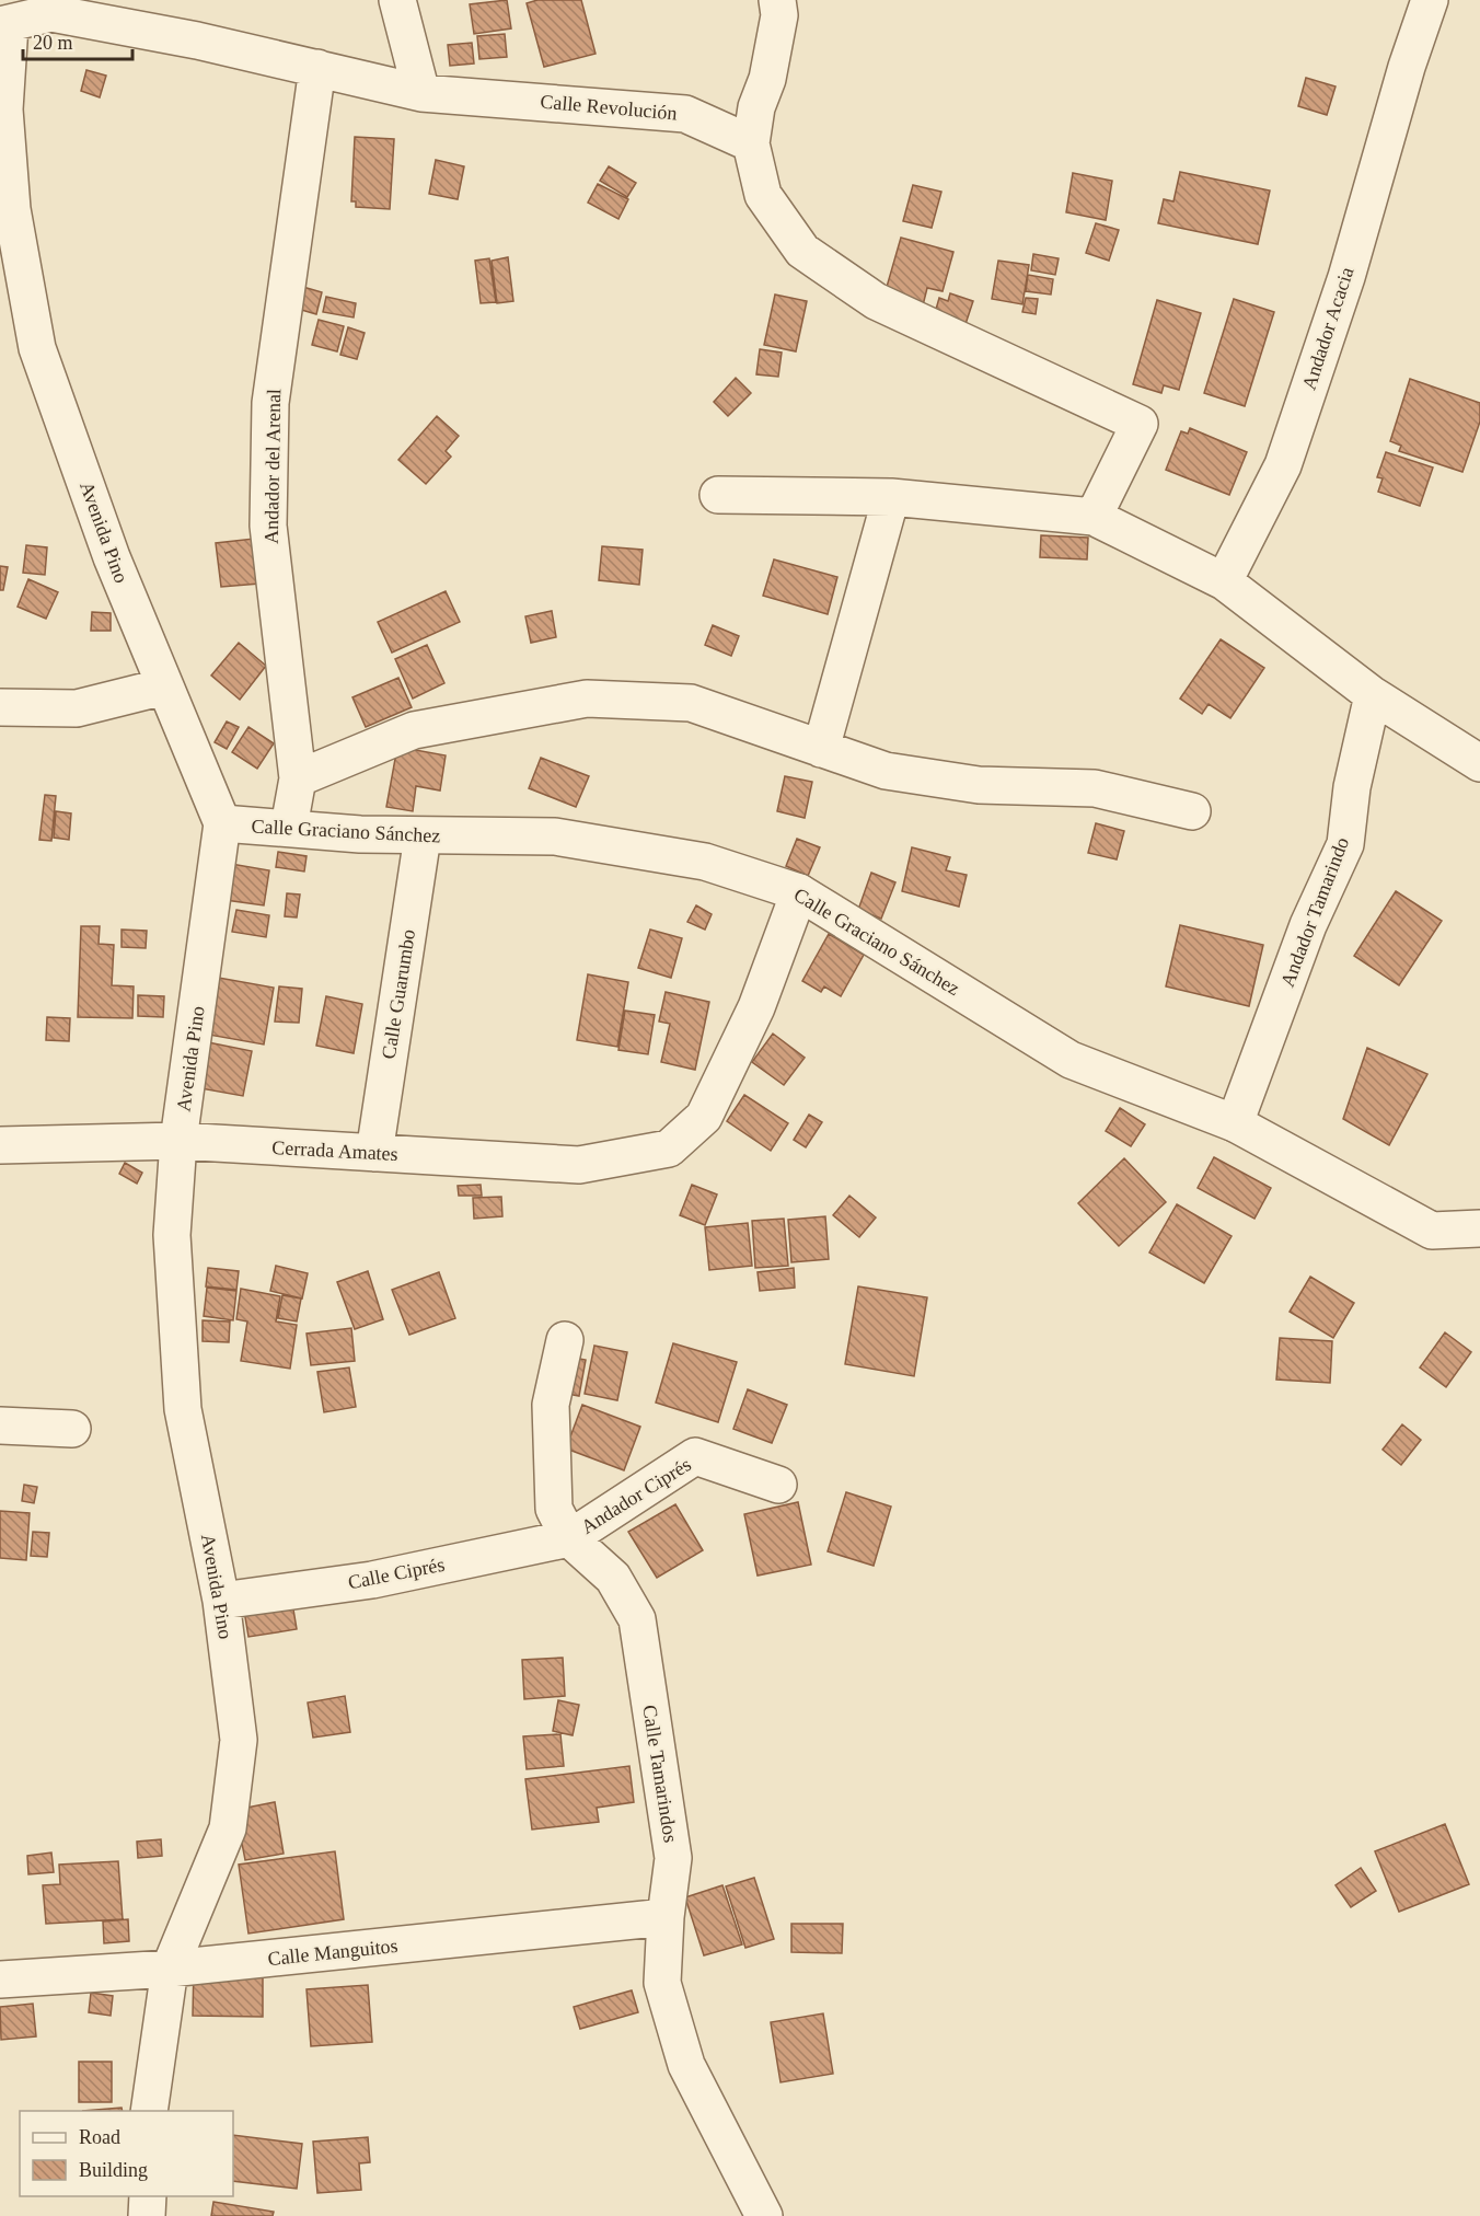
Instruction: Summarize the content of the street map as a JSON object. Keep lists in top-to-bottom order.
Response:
{
  "streets": {
    "street": [
      "Calle Revolución",
      "Andador Acacia",
      "Andador del Arenal",
      "Avenida Pino",
      "Calle Graciano Sánchez",
      "Andador Tamarindo",
      "Calle Guarumbo",
      "Cerrada Amates",
      "Andador Ciprés",
      "Calle Ciprés",
      "Calle Tamarindos",
      "Calle Manguitos"
    ]
  },
  "crossings": [
    ["Calle Revolución", "Andador del Arenal"],
    ["Calle Revolución", "Avenida Pino"],
    ["Andador del Arenal", "Calle Graciano Sánchez"],
    ["Avenida Pino", "Calle Graciano Sánchez"],
    ["Avenida Pino", "Cerrada Amates"],
    ["Avenida Pino", "Calle Ciprés"],
    ["Avenida Pino", "Calle Manguitos"],
    ["Calle Graciano Sánchez", "Andador Tamarindo"],
    ["Calle Graciano Sánchez", "Calle Guarumbo"],
    ["Calle Graciano Sánchez", "Cerrada Amates"],
    ["Calle Guarumbo", "Cerrada Amates"],
    ["Andador Ciprés", "Calle Ciprés"],
    ["Andador Ciprés", "Calle Tamarindos"],
    ["Calle Ciprés", "Calle Tamarindos"],
    ["Calle Tamarindos", "Calle Manguitos"]
  ],
  "legend": ["Road", "Building"],
  "scale_bar": "20 m"
}
